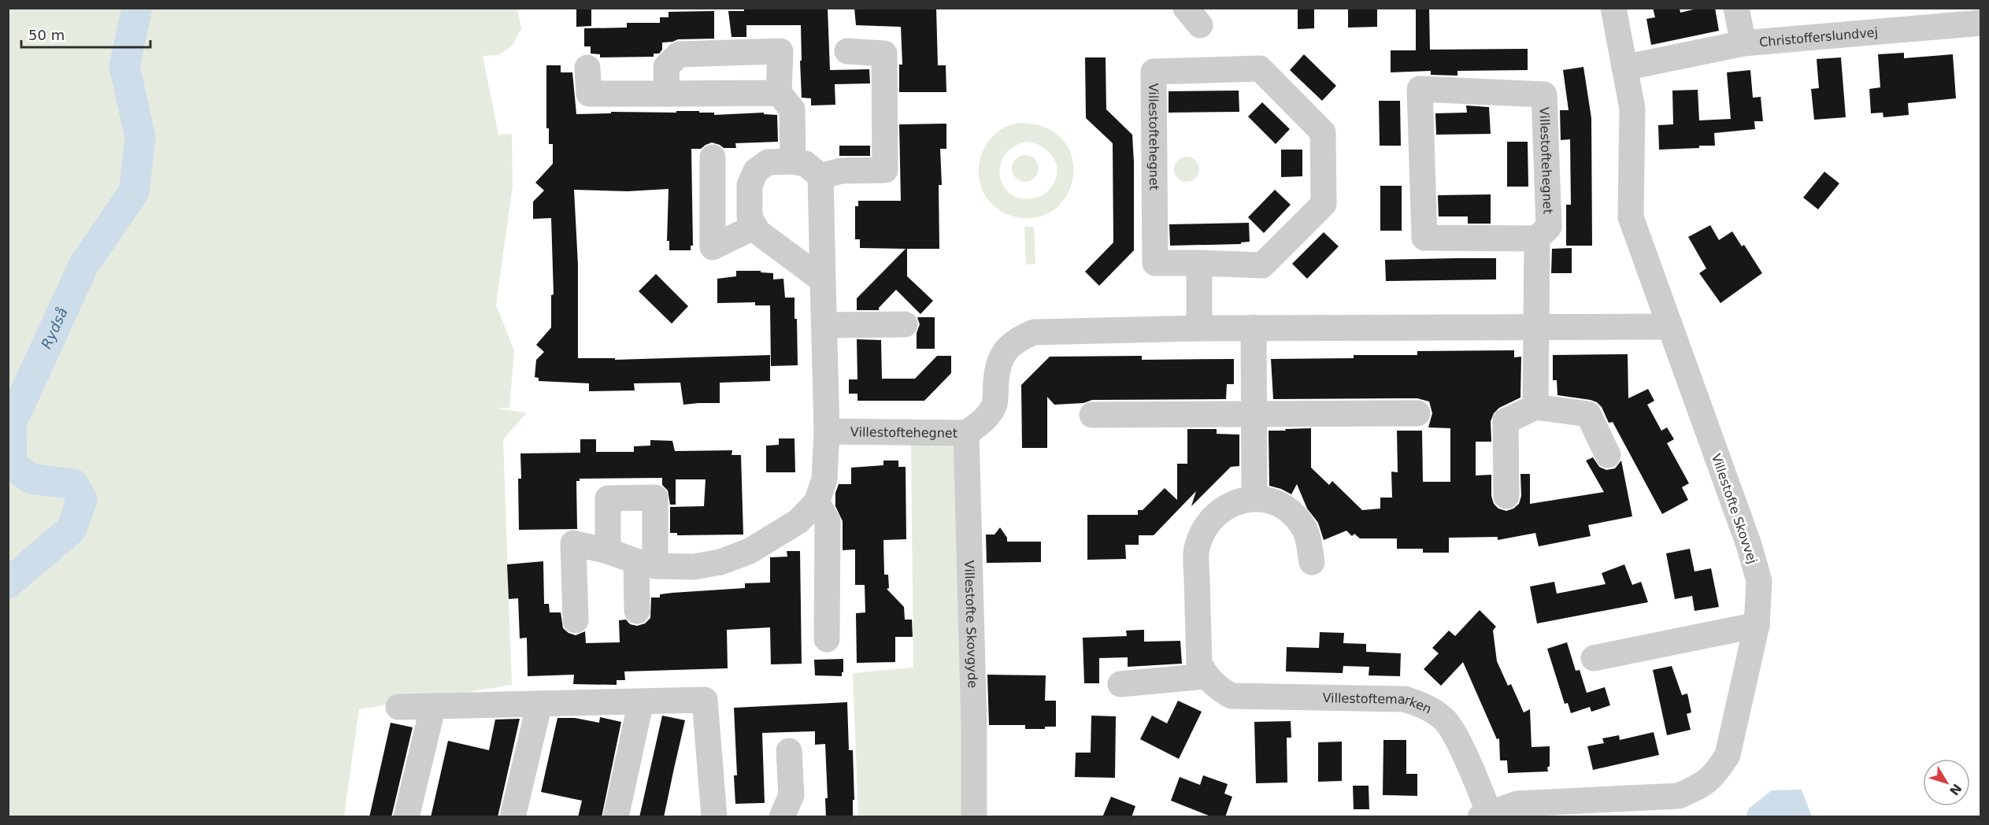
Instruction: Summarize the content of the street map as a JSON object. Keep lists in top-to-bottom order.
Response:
{
  "streets": {
    "street": [
      "Christofferslundvej",
      "Villestoftehegnet",
      "Villestofte Skovvej",
      "Villestofte Skovgyde",
      "Villestoftemarken"
    ]
  },
  "crossings": [
    ["Christofferslundvej", "Villestofte Skovvej"],
    ["Villestoftehegnet", "Villestofte Skovvej"],
    ["Villestoftehegnet", "Villestofte Skovgyde"],
    ["Villestofte Skovvej", "Villestoftemarken"]
  ],
  "water": ["Rydså"],
  "scale_bar": "50 m",
  "north": "bottom right"
}
